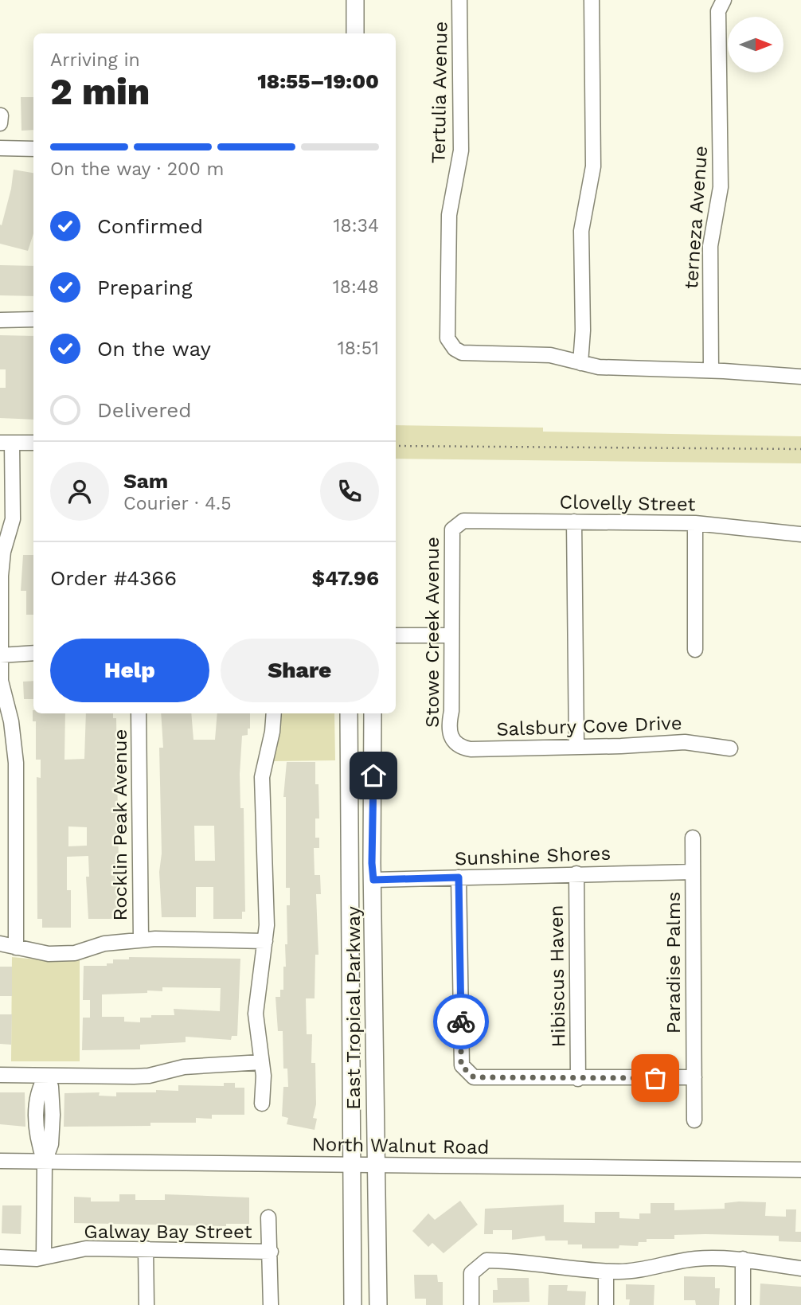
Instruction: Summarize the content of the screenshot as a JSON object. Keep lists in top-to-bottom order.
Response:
{
  "streets": {
    "main road": ["East Tropical Parkway"],
    "street": [
      "Tertulia Avenue",
      "terneza Avenue",
      "Clovelly Street",
      "Stowe Creek Avenue",
      "Salsbury Cove Drive",
      "Rocklin Peak Avenue",
      "Sunshine Shores",
      "Paradise Palms",
      "Hibiscus Haven",
      "North Walnut Road",
      "Galway Bay Street"
    ]
  },
  "crossings": [
    ["Clovelly Street", "Stowe Creek Avenue"],
    ["Stowe Creek Avenue", "Salsbury Cove Drive"],
    ["Sunshine Shores", "Paradise Palms"],
    ["Sunshine Shores", "Hibiscus Haven"],
    ["Sunshine Shores", "East Tropical Parkway"],
    ["East Tropical Parkway", "North Walnut Road"]
  ],
  "north": "right",
  "page": {
    "heading": ["2 min", "Arriving in", "18:55–19:00"],
    "panel": [
      "Sam",
      "Courier · 4.5",
      "Order #4366",
      "$47.96"
    ],
    "bar": "On the way · 200 m",
    "list": [
      ["Confirmed", "18:34"],
      ["Preparing", "18:48"],
      ["On the way", "18:51"],
      "Delivered"
    ],
    "buttons": ["Help", "Share"]
  }
}
